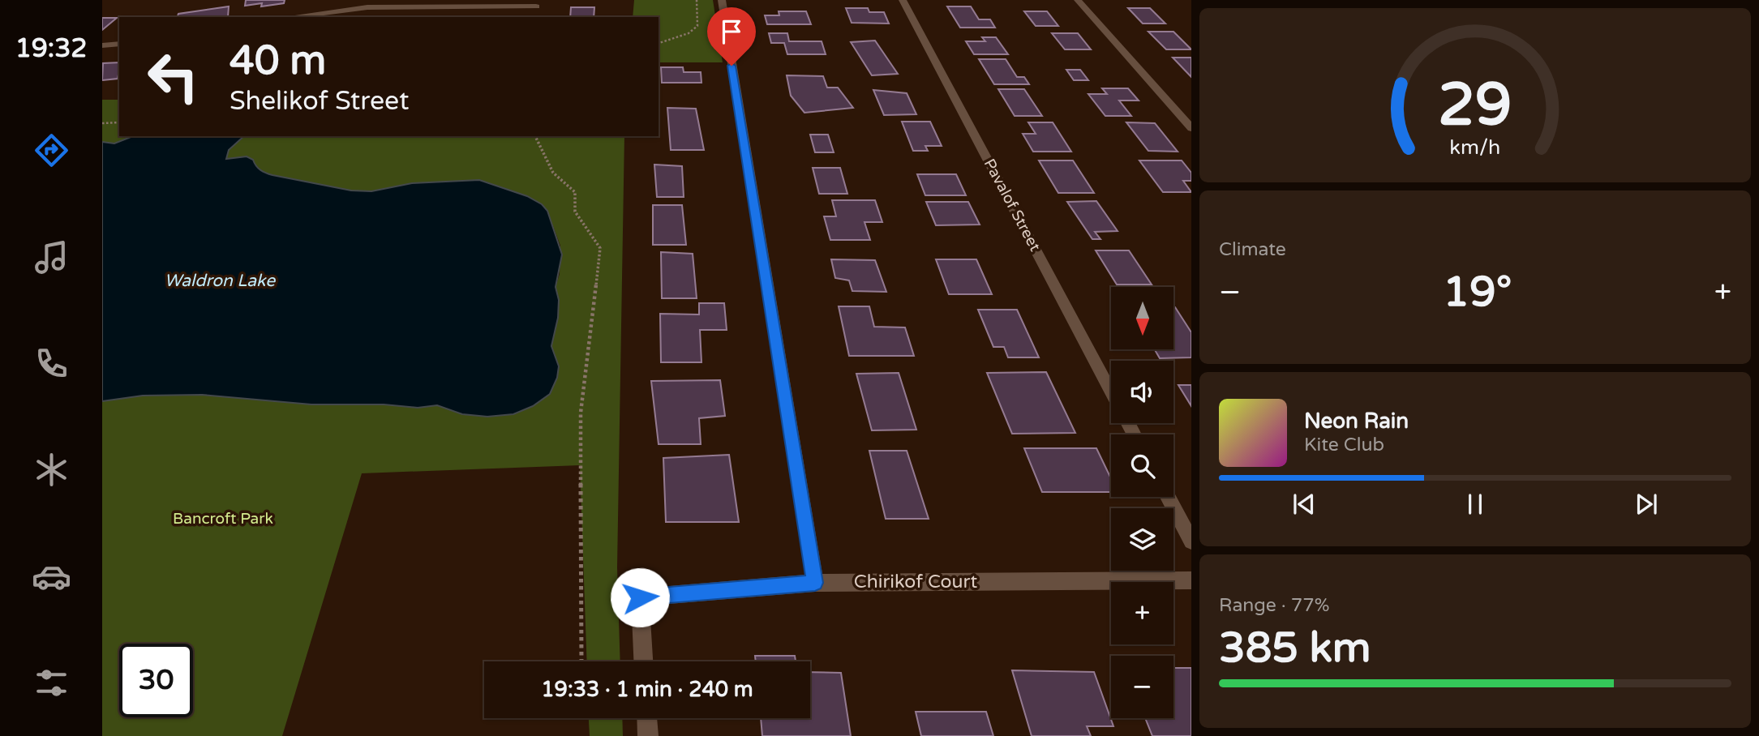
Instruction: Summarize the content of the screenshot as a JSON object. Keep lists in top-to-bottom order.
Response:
{
  "streets": {
    "street": ["Pavalof Street", "Chirikof Court"]
  },
  "water": ["Waldron Lake"],
  "parks": ["Bancroft Park"],
  "north": "bottom",
  "page": {
    "tabs": "19:32",
    "turn": ["40 m", "Shelikof Street"],
    "tile": [
      "Climate",
      ["Range · 77%", "385 km"]
    ],
    "heat": ["−", "19°", "+"],
    "map_buttons": ["+", "−"],
    "song": ["Neon Rain", "Kite Club"],
    "limit": "30",
    "trip": "19:33 · 1 min · 240 m",
    "gauge": ["29", "km/h"]
  }
}
